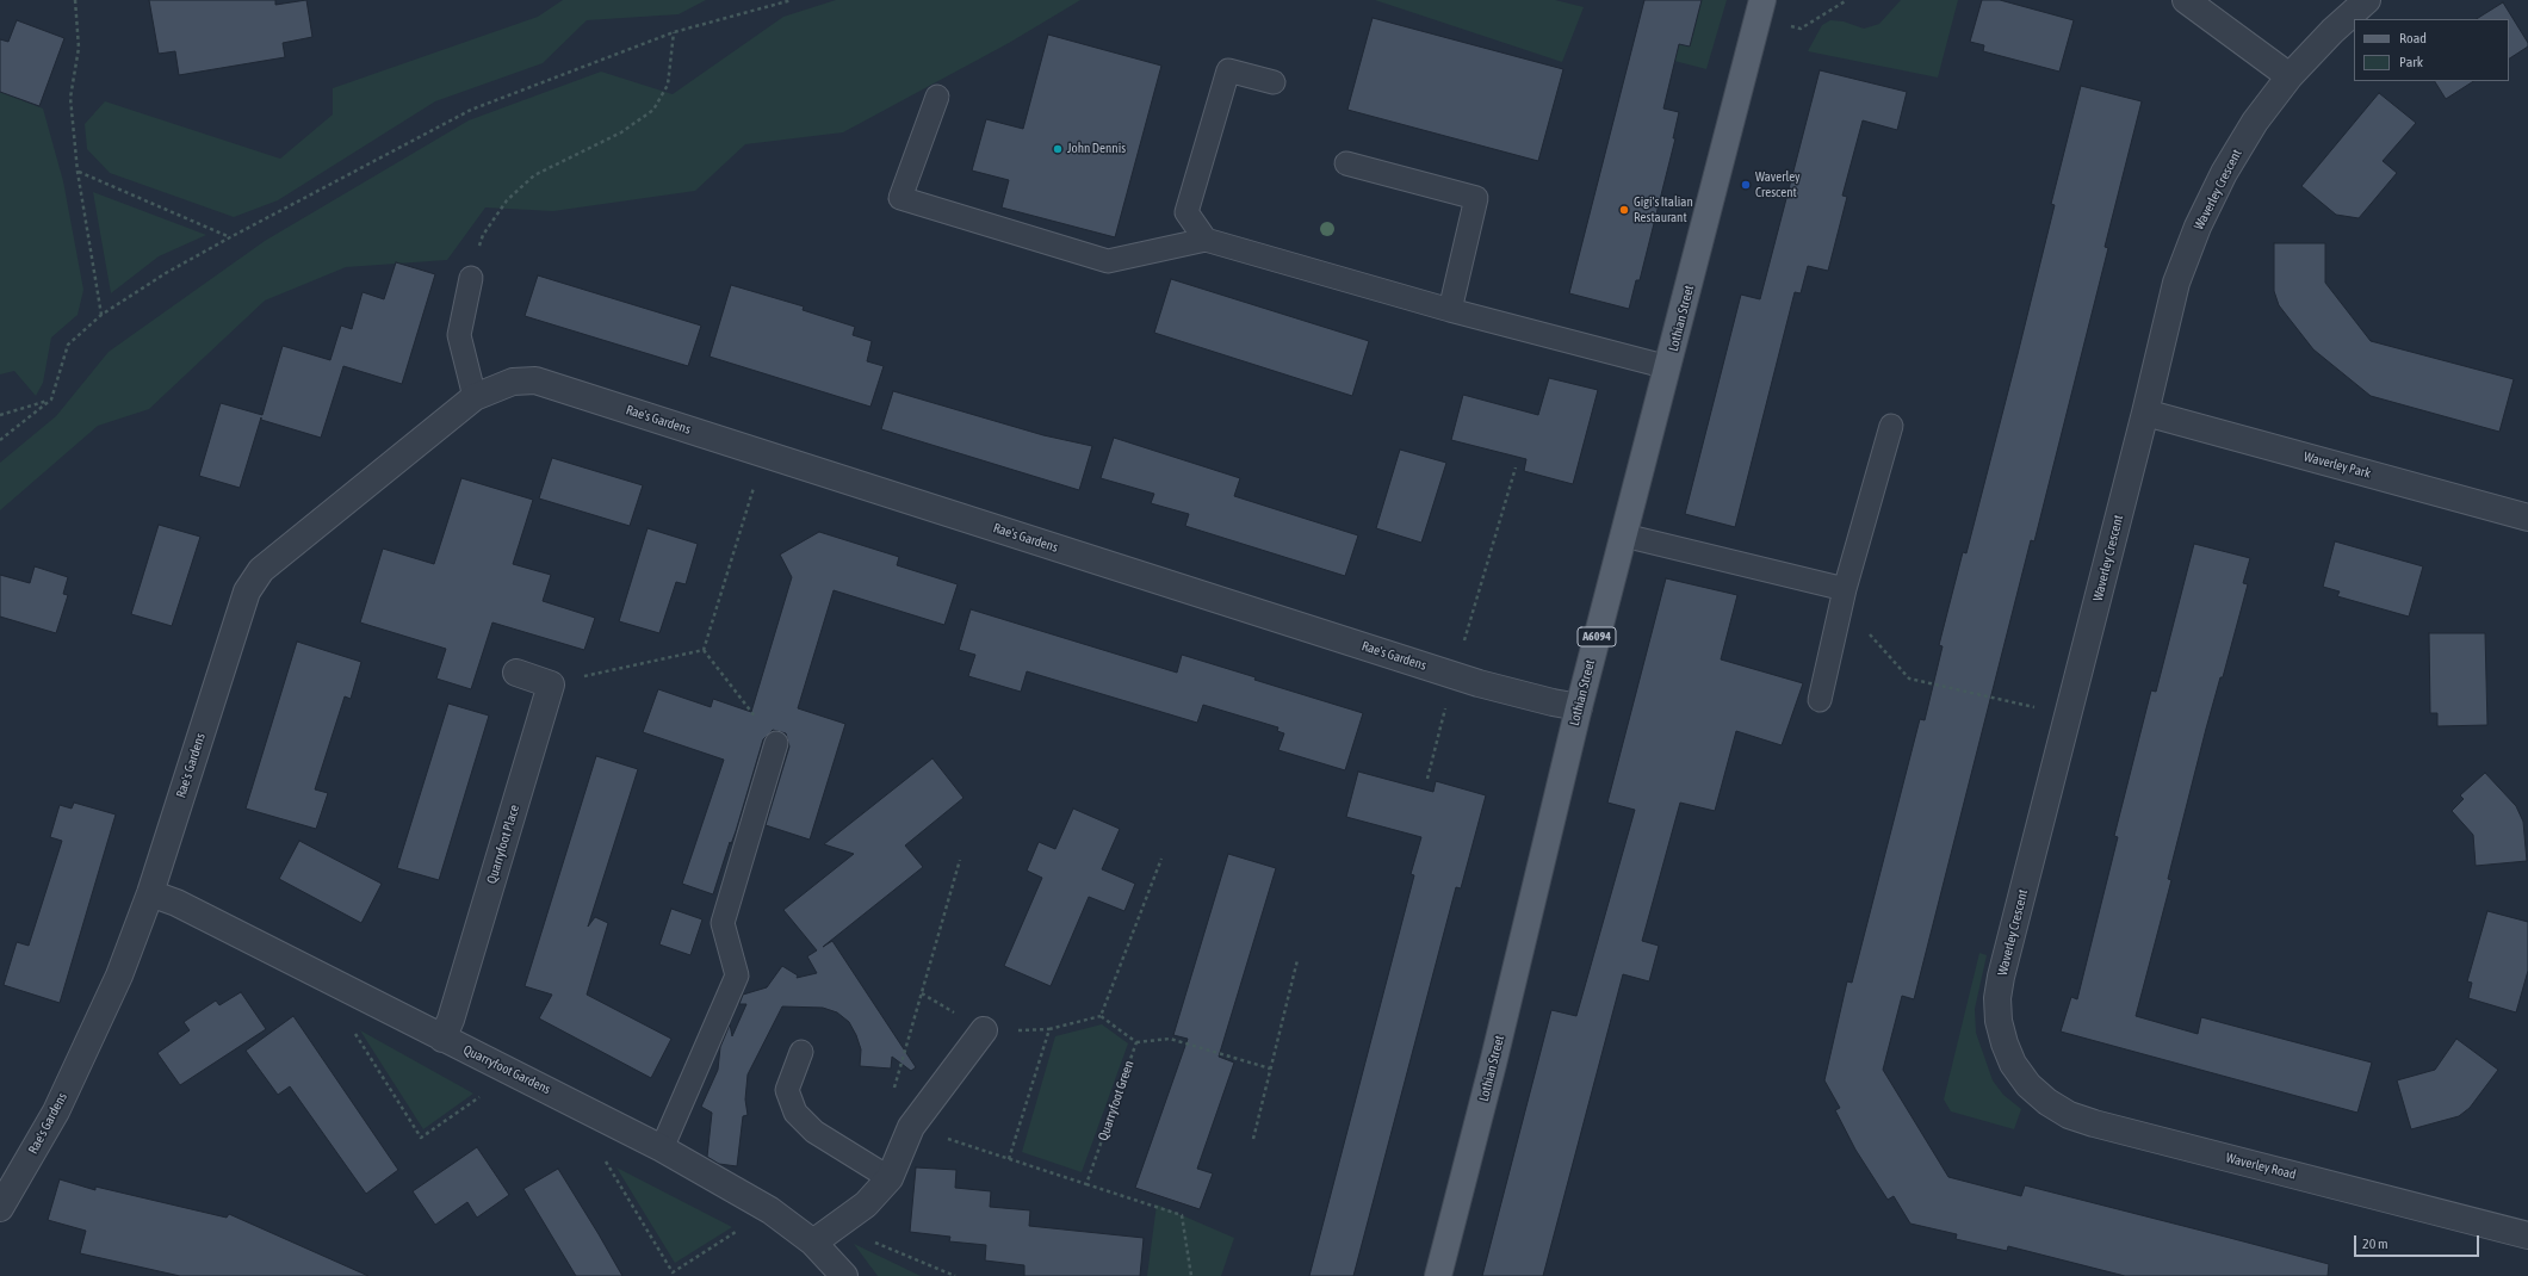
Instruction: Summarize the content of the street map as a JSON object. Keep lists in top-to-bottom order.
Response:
{
  "streets": {
    "main road": ["Lothian Street", "A6094"],
    "street": [
      "Waverley Crescent",
      "Rae's Gardens",
      "Waverley Park",
      "Quarryfoot Place",
      "Quarryfoot Gardens",
      "Waverley Road"
    ],
    "path": ["Quarryfoot Green"]
  },
  "crossings": [
    ["Waverley Crescent", "Waverley Park"],
    ["Waverley Crescent", "Waverley Road"],
    ["Lothian Street", "Rae's Gardens"],
    ["Rae's Gardens", "Quarryfoot Gardens"],
    ["Quarryfoot Place", "Quarryfoot Gardens"]
  ],
  "places": ["John Dennis", "Waverley Crescent", "Gigi's Italian Restaurant"],
  "legend": ["Road", "Park"],
  "scale_bar": "20 m"
}
